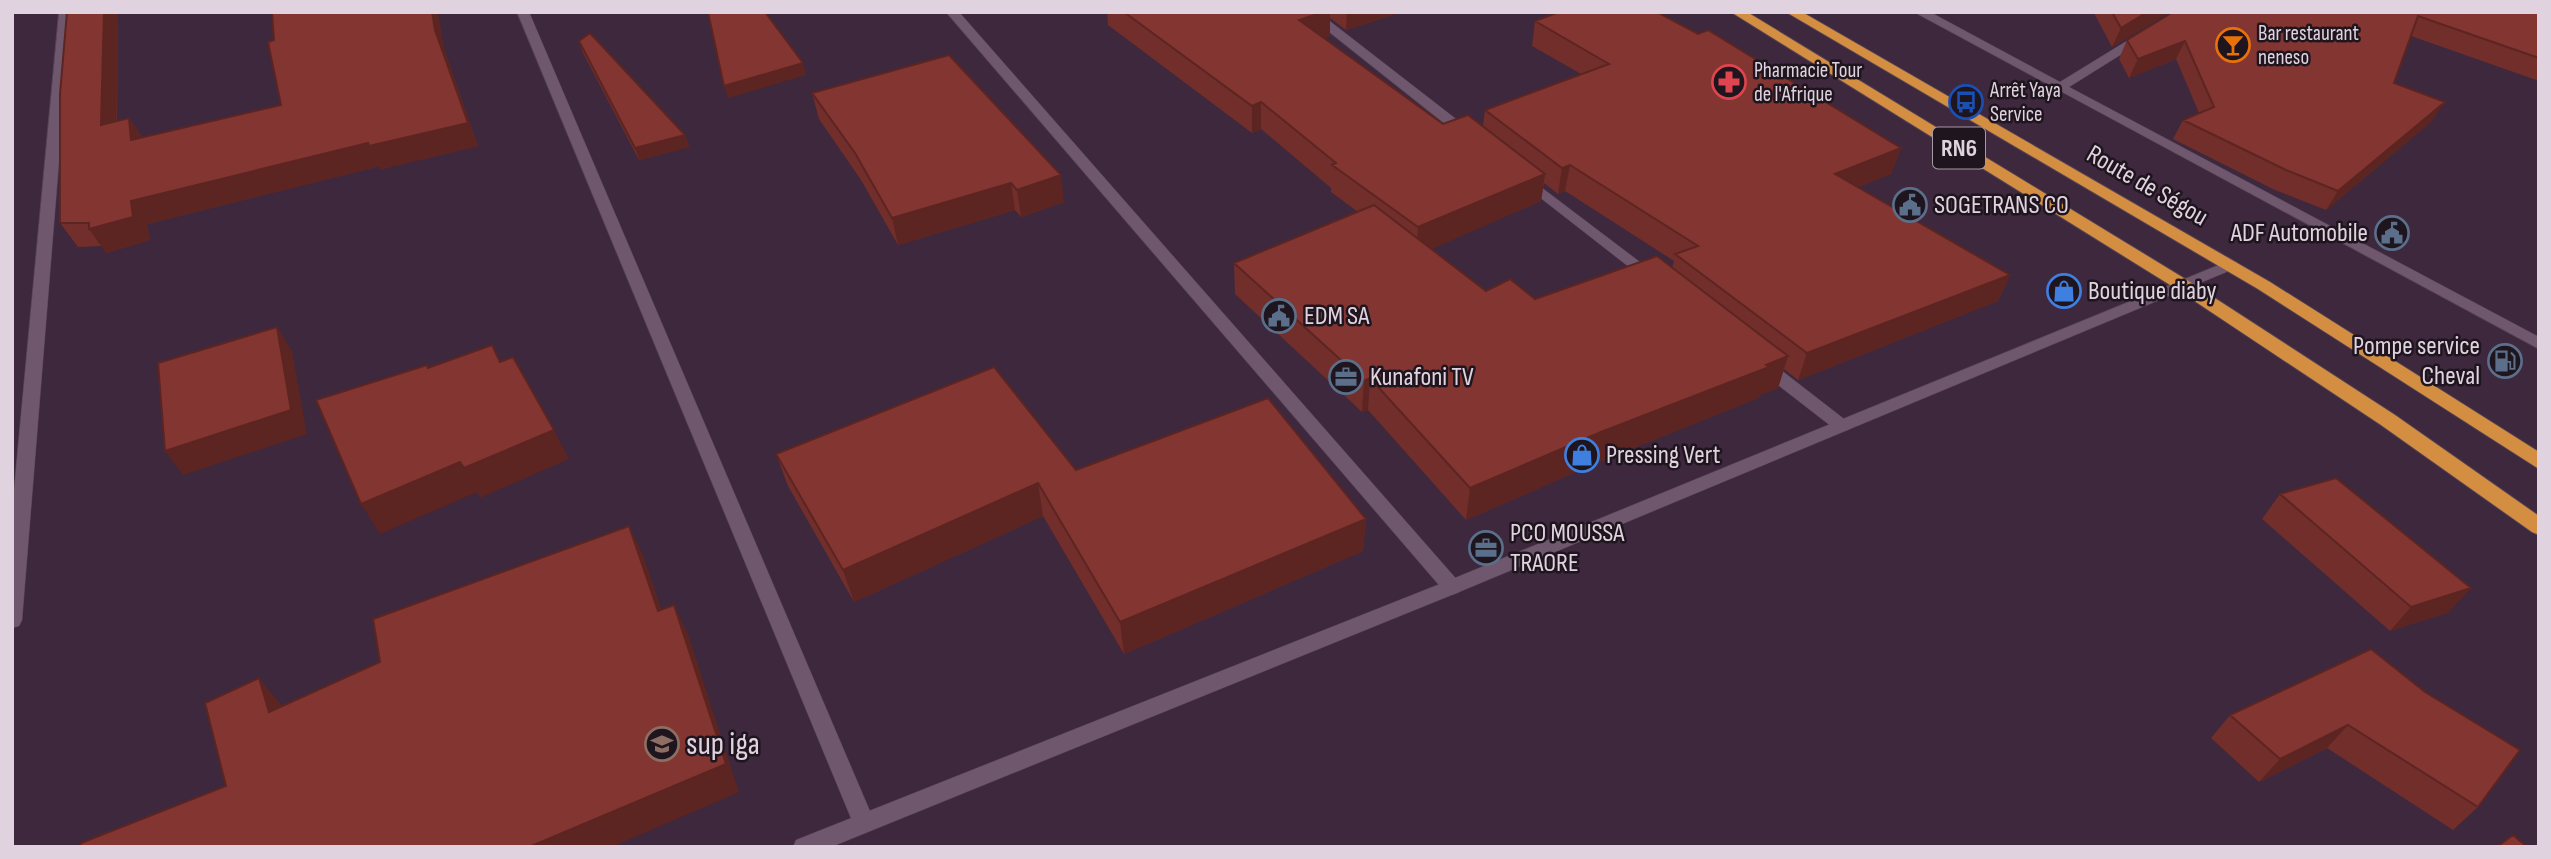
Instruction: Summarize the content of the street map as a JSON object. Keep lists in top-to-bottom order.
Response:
{
  "streets": {
    "highway": ["RN6", "Route de Ségou"]
  },
  "places": {
    "bar": ["Bar restaurant neneso"],
    "pharmacy": ["Pharmacie Tour de l'Afrique"],
    "bus stop": ["Arrêt Yaya Service"],
    "public building": ["SOGETRANS CO", "ADF Automobile", "EDM SA"],
    "shop": ["Boutique diaby", "Pressing Vert"],
    "fuel station": ["Pompe service Cheval"],
    "office": ["Kunafoni TV", "PCO MOUSSA TRAORE"],
    "school or university": ["sup iga"]
  }
}
